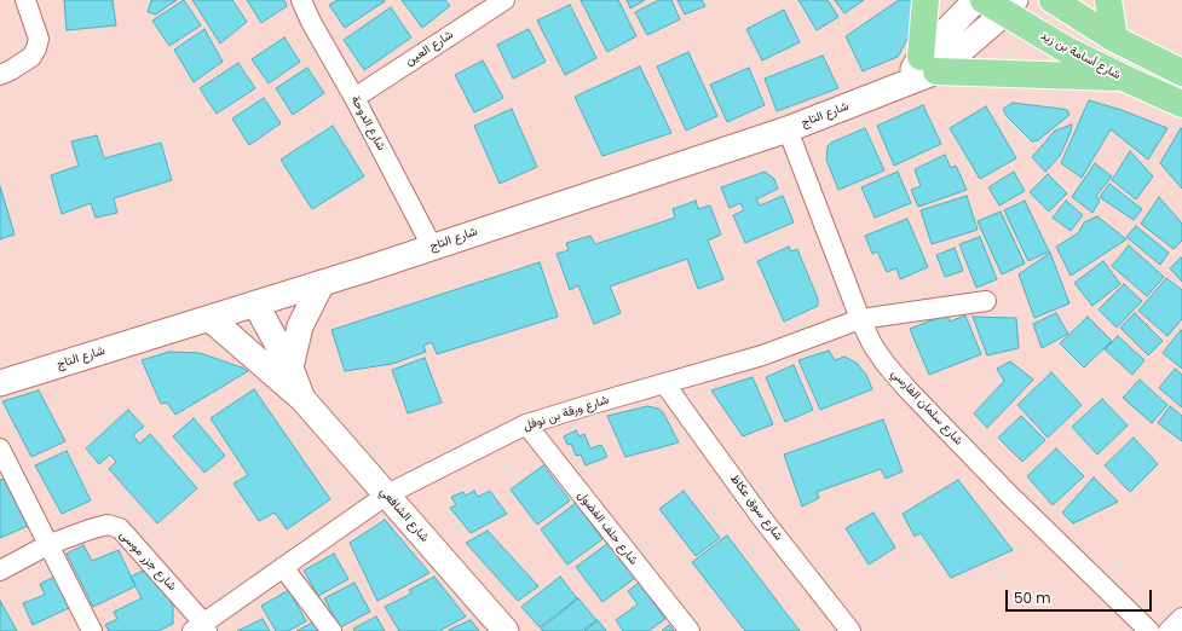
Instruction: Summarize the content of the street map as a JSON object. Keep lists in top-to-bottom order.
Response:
{
  "streets": {
    "highway": ["شارع أسامة بن زيد"],
    "street": [
      "شارع العين",
      "شارع التاج",
      "شارع الدوحة",
      "شارع سلمان الفارسي",
      "شارع ورقة بن نوفل",
      "شارع سوق عكاظ",
      "شارع الشافعي",
      "شارع حلف الفضول",
      "شارع جزر موسى"
    ]
  },
  "crossings": [
    ["شارع العين", "شارع الدوحة"],
    ["شارع أسامة بن زيد", "شارع التاج"],
    ["شارع التاج", "شارع الدوحة"],
    ["شارع التاج", "شارع سلمان الفارسي"],
    ["شارع التاج", "شارع الشافعي"],
    ["شارع سلمان الفارسي", "شارع ورقة بن نوفل"],
    ["شارع ورقة بن نوفل", "شارع سوق عكاظ"],
    ["شارع ورقة بن نوفل", "شارع الشافعي"],
    ["شارع ورقة بن نوفل", "شارع حلف الفضول"],
    ["شارع ورقة بن نوفل", "شارع جزر موسى"]
  ],
  "scale_bar": "50 m"
}
